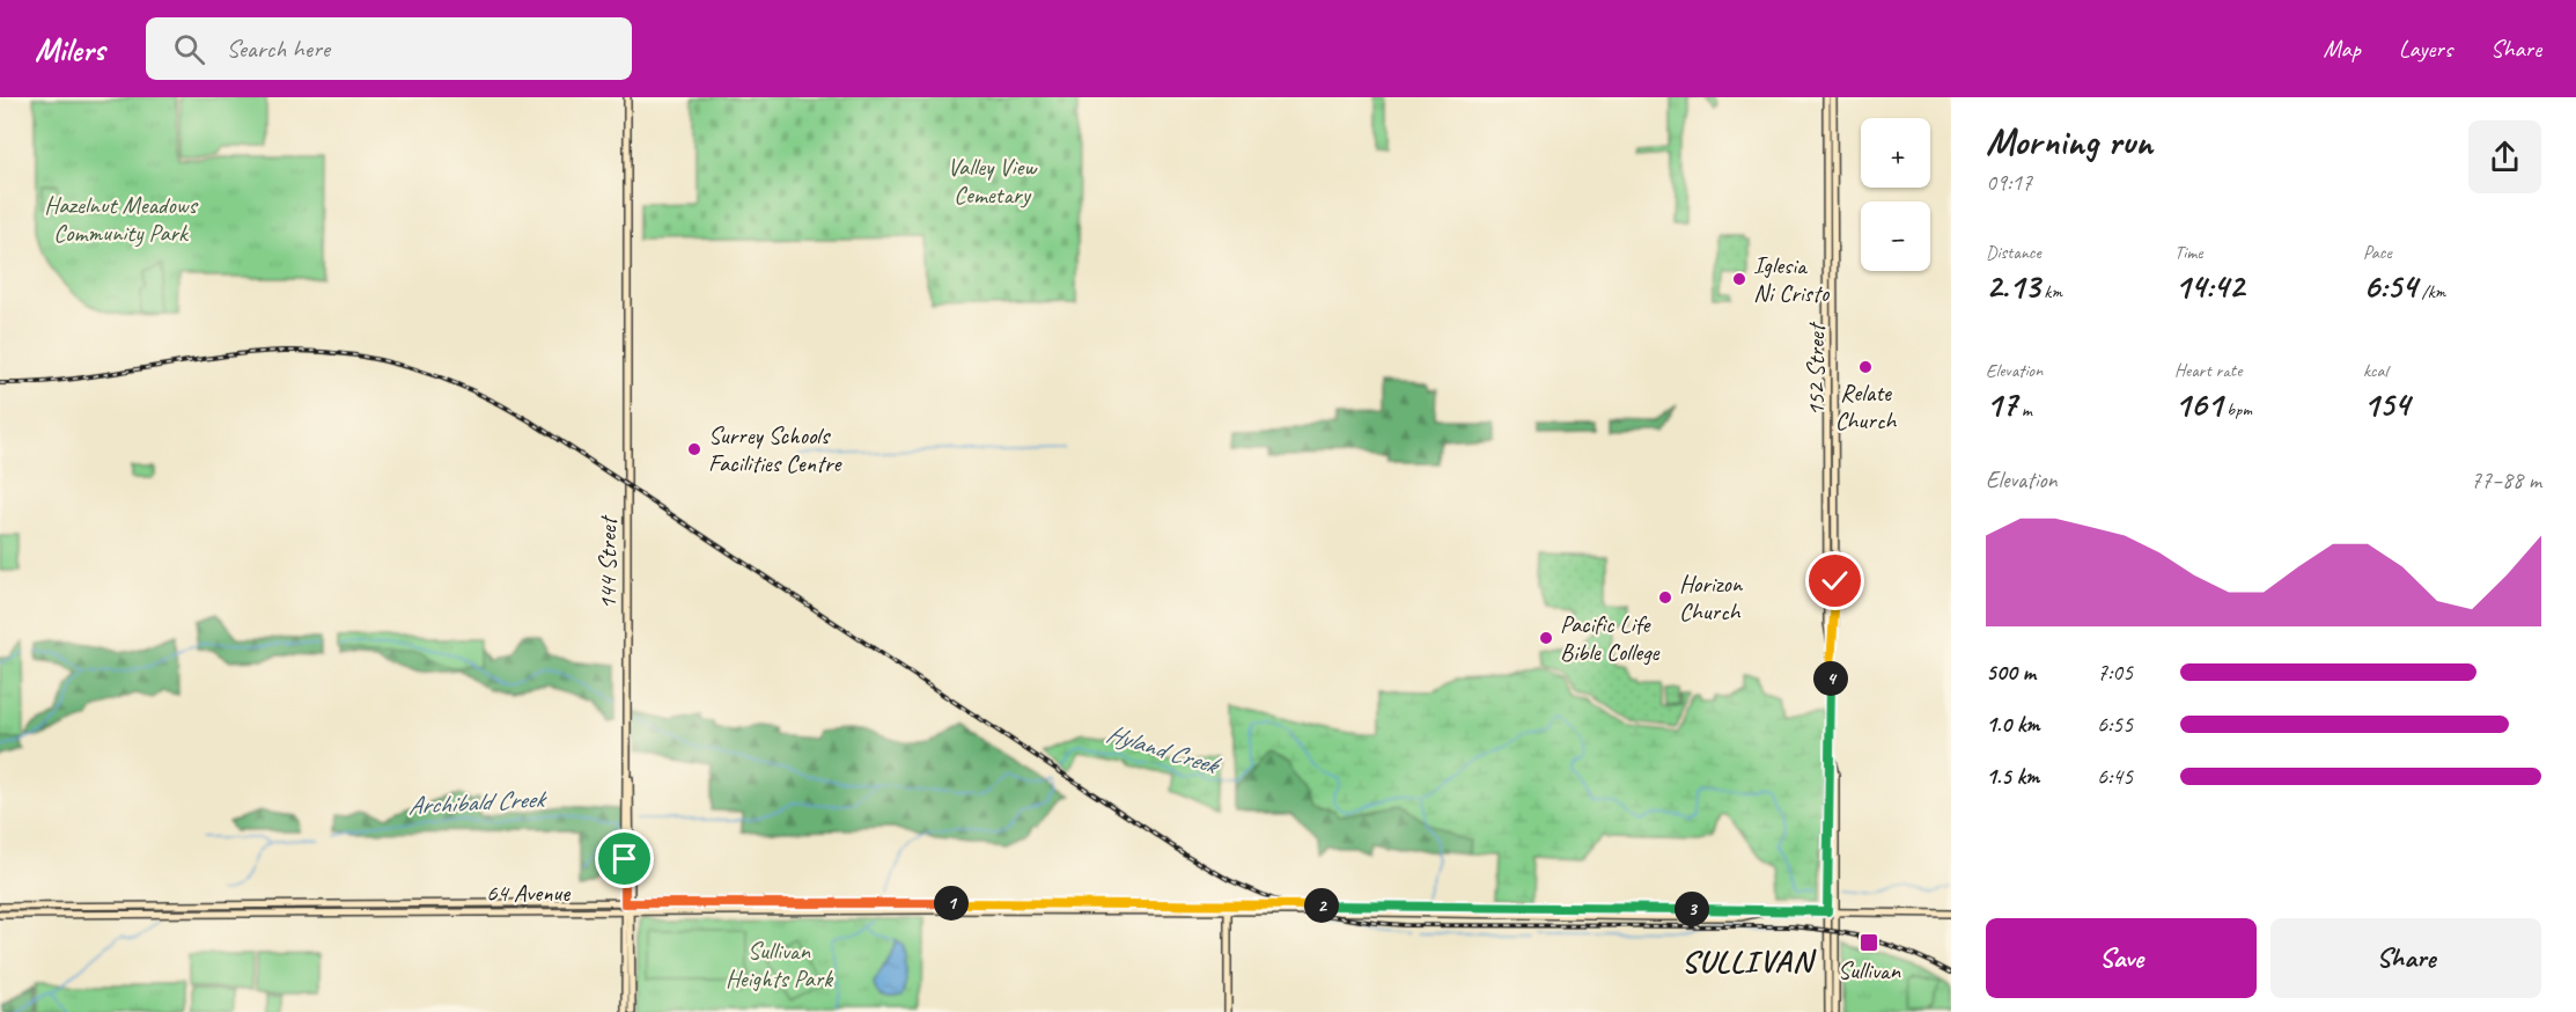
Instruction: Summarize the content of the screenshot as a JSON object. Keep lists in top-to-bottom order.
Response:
{
  "streets": {
    "main road": ["152 Street", "144 Street", "64 Avenue"]
  },
  "crossings": [
    ["152 Street", "64 Avenue"],
    ["144 Street", "64 Avenue"]
  ],
  "districts": ["SULLIVAN"],
  "water": ["Hyland Creek", "Archibald Creek"],
  "parks": ["Valley View Cemetary", "Hazelnut Meadows Community Park", "Sullivan Heights Park"],
  "places": {
    "other": [
      "Iglesia Ni Cristo",
      "Relate Church",
      "Surrey Schools Facilities Centre",
      "Horizon Church",
      "Pacific Life Bible College"
    ],
    "transit": ["Sullivan"]
  },
  "page": {
    "header": "Milers",
    "search": "Search here",
    "nav": ["Map", "Layers", "Share"],
    "heading": ["Morning run", "09:17"],
    "map_buttons": ["+", "−"],
    "stats": [
      ["Distance", "2.13 km"],
      ["Time", "14:42"],
      ["Pace", "6:54 /km"],
      ["Elevation", "17 m"],
      ["Heart rate", "161 bpm"],
      ["kcal", "154"]
    ],
    "chart": ["Elevation", "77–88 m"],
    "list": [
      {
        "name": "500 m",
        "note": "7:05"
      },
      {
        "name": "1.0 km",
        "note": "6:55"
      },
      {
        "name": "1.5 km",
        "note": "6:45"
      }
    ],
    "pins": [
      "4",
      "1",
      "2",
      "3"
    ],
    "buttons": ["Save", "Share"]
  }
}
